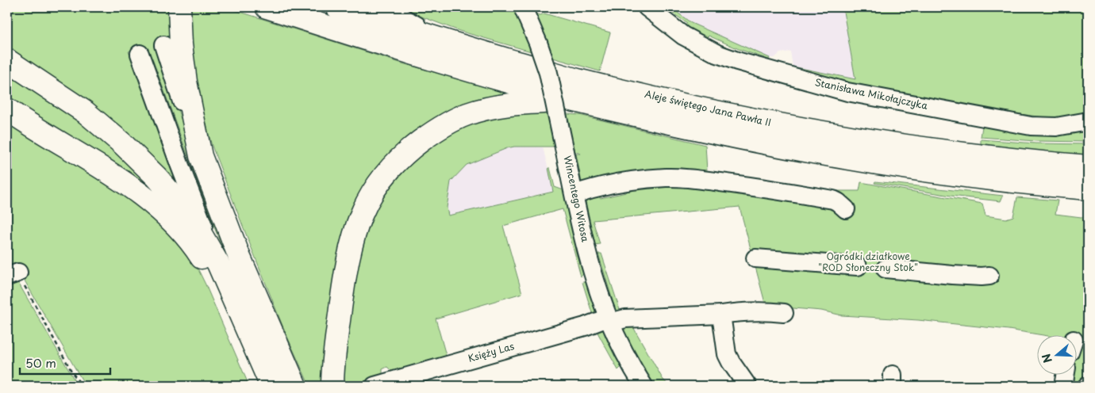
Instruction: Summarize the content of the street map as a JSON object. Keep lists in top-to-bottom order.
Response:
{
  "streets": {
    "highway": ["Aleje świętego Jana Pawła II"],
    "street": ["Stanisława Mikołajczyka", "Wincentego Witosa", "Księży Las"]
  },
  "crossings": [
    ["Wincentego Witosa", "Księży Las"]
  ],
  "parks": ["Ogródki działkowe \"ROD Słoneczny Stok\""],
  "scale_bar": "50 m",
  "north": "left"
}
